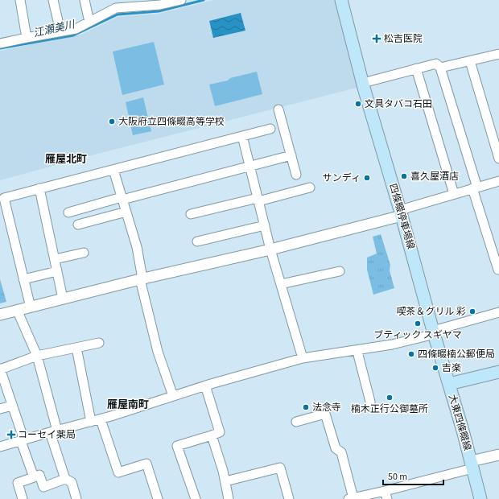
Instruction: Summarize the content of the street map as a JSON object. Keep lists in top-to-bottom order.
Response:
{
  "streets": {
    "main road": ["四條畷停車場線", "大東四條畷線"]
  },
  "crossings": [
    ["四條畷停車場線", "大東四條畷線"]
  ],
  "districts": ["雁屋北町", "雁屋南町"],
  "water": ["江瀬美川"],
  "places": {
    "health": ["松吉医院", "コーセイ薬局"],
    "other": [
      "文具タバコ石田",
      "大阪府立四條畷高等学校",
      "喜久屋酒店",
      "サンディ",
      "喫茶＆グリル 彩",
      "ブティック スギヤマ",
      "四條畷楠公郵便局",
      "吉楽",
      "楠木正行公御墓所",
      "法念寺"
    ]
  },
  "scale_bar": "50 m"
}
